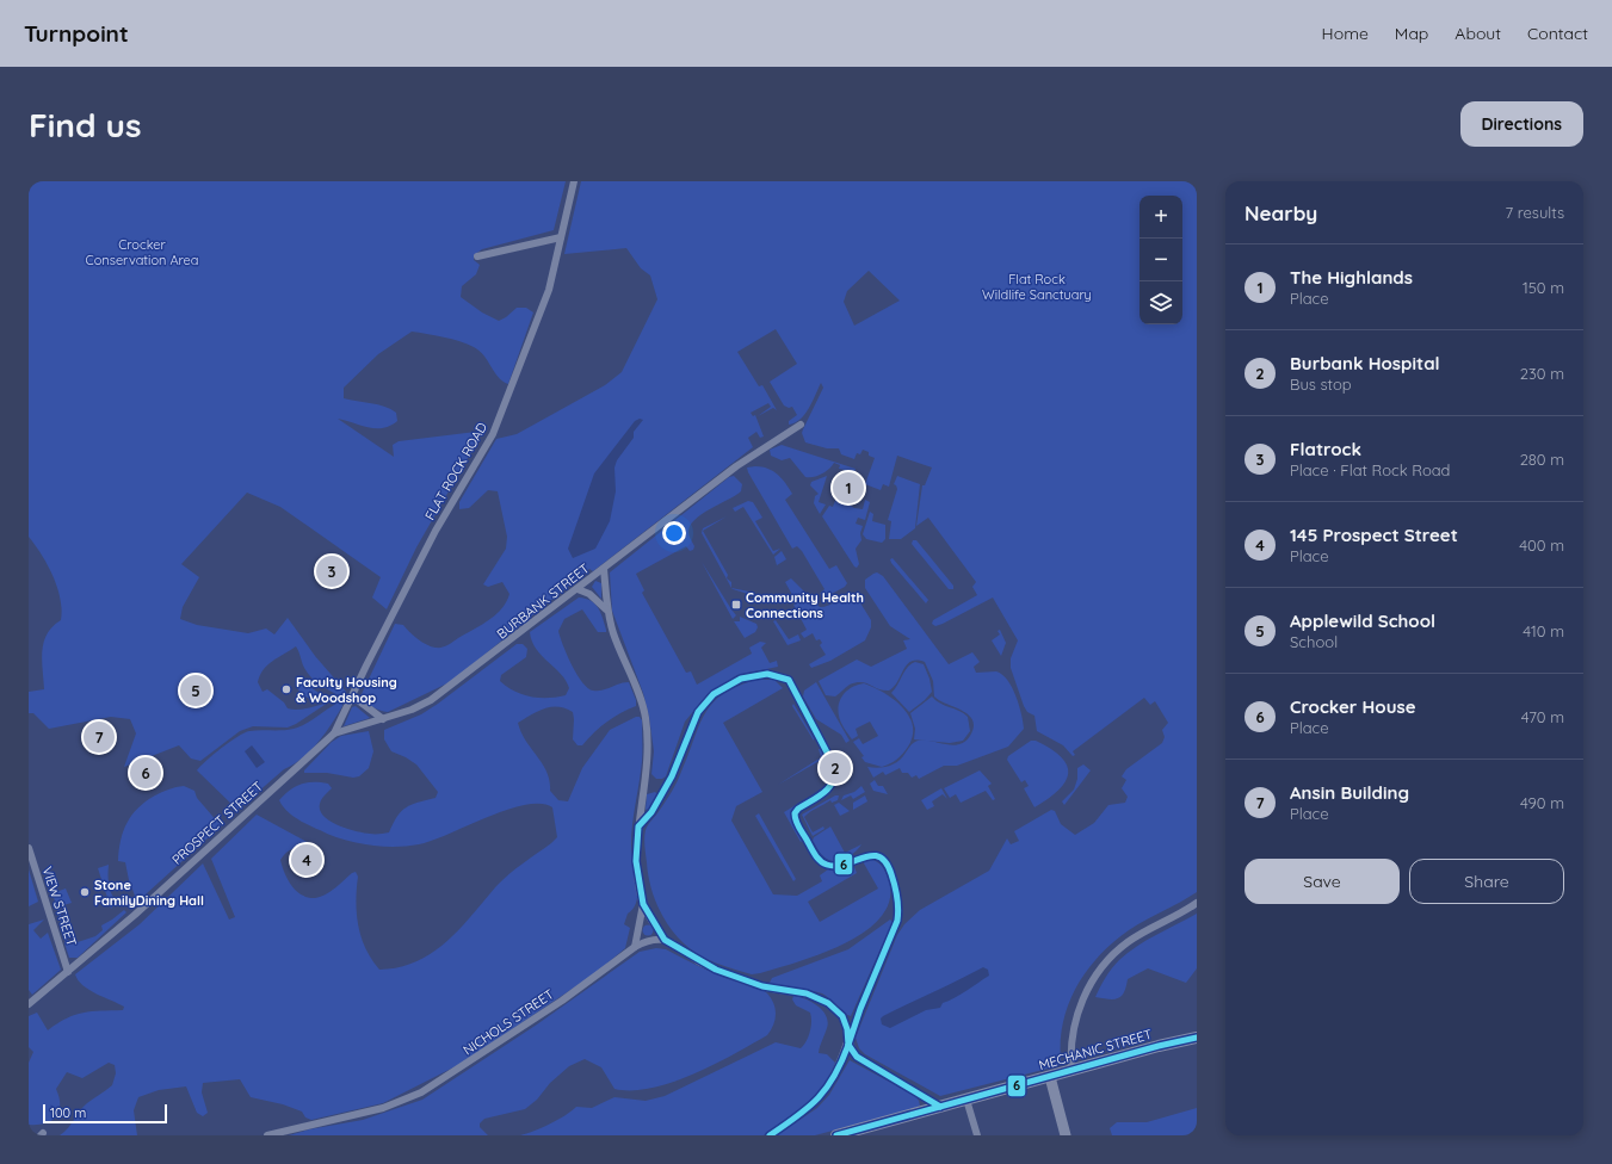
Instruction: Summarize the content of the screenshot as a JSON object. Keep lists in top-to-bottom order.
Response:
{
  "streets": {
    "main road": ["MECHANIC STREET"],
    "street": [
      "FLAT ROCK ROAD",
      "BURBANK STREET",
      "PROSPECT STREET",
      "VIEW STREET",
      "NICHOLS STREET"
    ]
  },
  "crossings": [
    ["FLAT ROCK ROAD", "BURBANK STREET"],
    ["FLAT ROCK ROAD", "PROSPECT STREET"],
    ["BURBANK STREET", "PROSPECT STREET"],
    ["PROSPECT STREET", "VIEW STREET"]
  ],
  "parks": ["Crocker Conservation Area", "Flat Rock Wildlife Sanctuary"],
  "places": {
    "transit": ["Community Health Connections"],
    "other": ["Faculty Housing & Woodshop", "Stone FamilyDining Hall"]
  },
  "lines": ["transit line 6"],
  "scale_bar": "100 m",
  "page": {
    "header": "Turnpoint",
    "nav": [
      "Home",
      "Map",
      "About",
      "Contact"
    ],
    "buttons": [
      "Directions",
      ["Save", "Share"]
    ],
    "title": "Find us",
    "heading": ["Nearby", "7 results"],
    "map_buttons": ["+", "−"],
    "list": [
      {
        "mark": "1",
        "name": "The Highlands",
        "note": "Place",
        "value": "150 m"
      },
      {
        "mark": "2",
        "name": "Burbank Hospital",
        "note": "Bus stop",
        "value": "230 m"
      },
      {
        "mark": "3",
        "name": "Flatrock",
        "note": "Place · Flat Rock Road",
        "value": "280 m"
      },
      {
        "mark": "4",
        "name": "145 Prospect Street",
        "note": "Place",
        "value": "400 m"
      },
      {
        "mark": "5",
        "name": "Applewild School",
        "note": "School",
        "value": "410 m"
      },
      {
        "mark": "6",
        "name": "Crocker House",
        "note": "Place",
        "value": "470 m"
      },
      {
        "mark": "7",
        "name": "Ansin Building",
        "note": "Place",
        "value": "490 m"
      }
    ],
    "pins": [
      "1",
      "3",
      "5",
      "7",
      "2",
      "6",
      "4"
    ],
    "scale": "100 m"
  }
}
